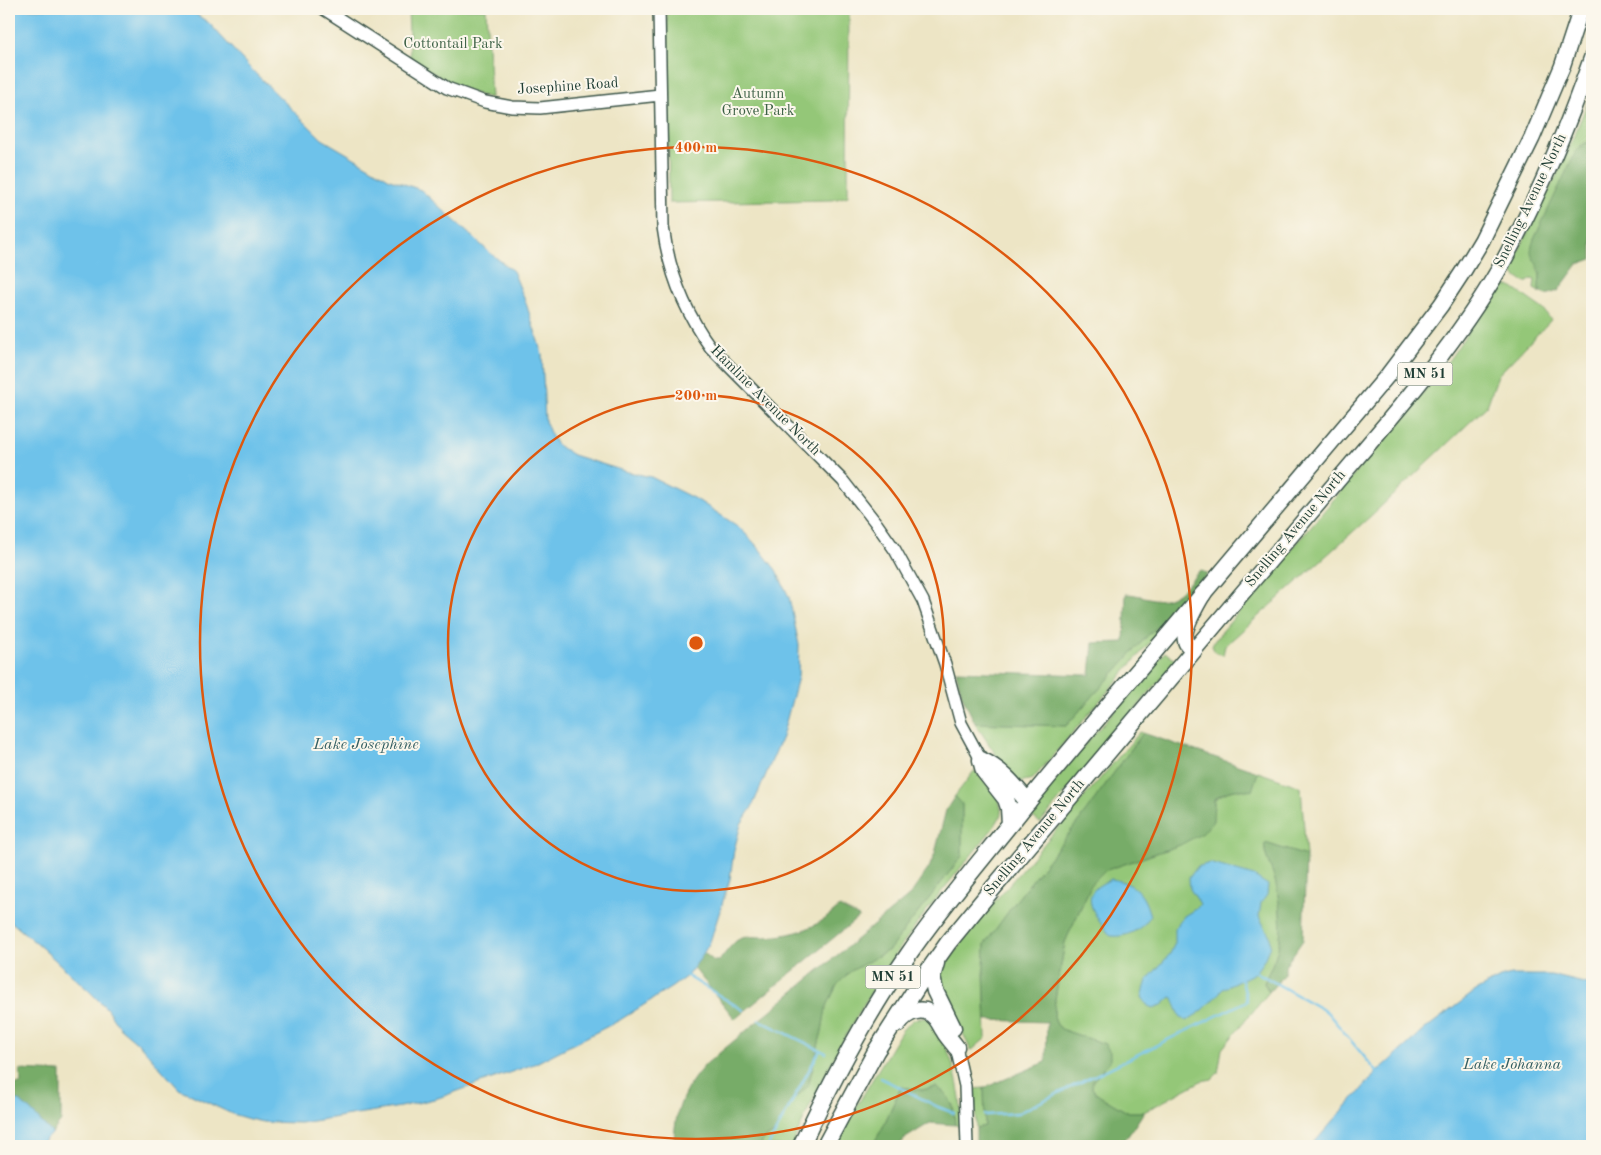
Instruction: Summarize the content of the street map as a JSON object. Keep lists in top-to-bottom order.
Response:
{
  "streets": {
    "highway": ["Snelling Avenue North", "MN 51"],
    "street": ["Josephine Road", "Hamline Avenue North"]
  },
  "crossings": [
    ["Josephine Road", "Hamline Avenue North"],
    ["Snelling Avenue North", "MN 51"]
  ],
  "water": ["Lake Josephine", "Lake Johanna"],
  "parks": ["Cottontail Park", "Autumn Grove Park"],
  "rings": ["400 m", "200 m"]
}
